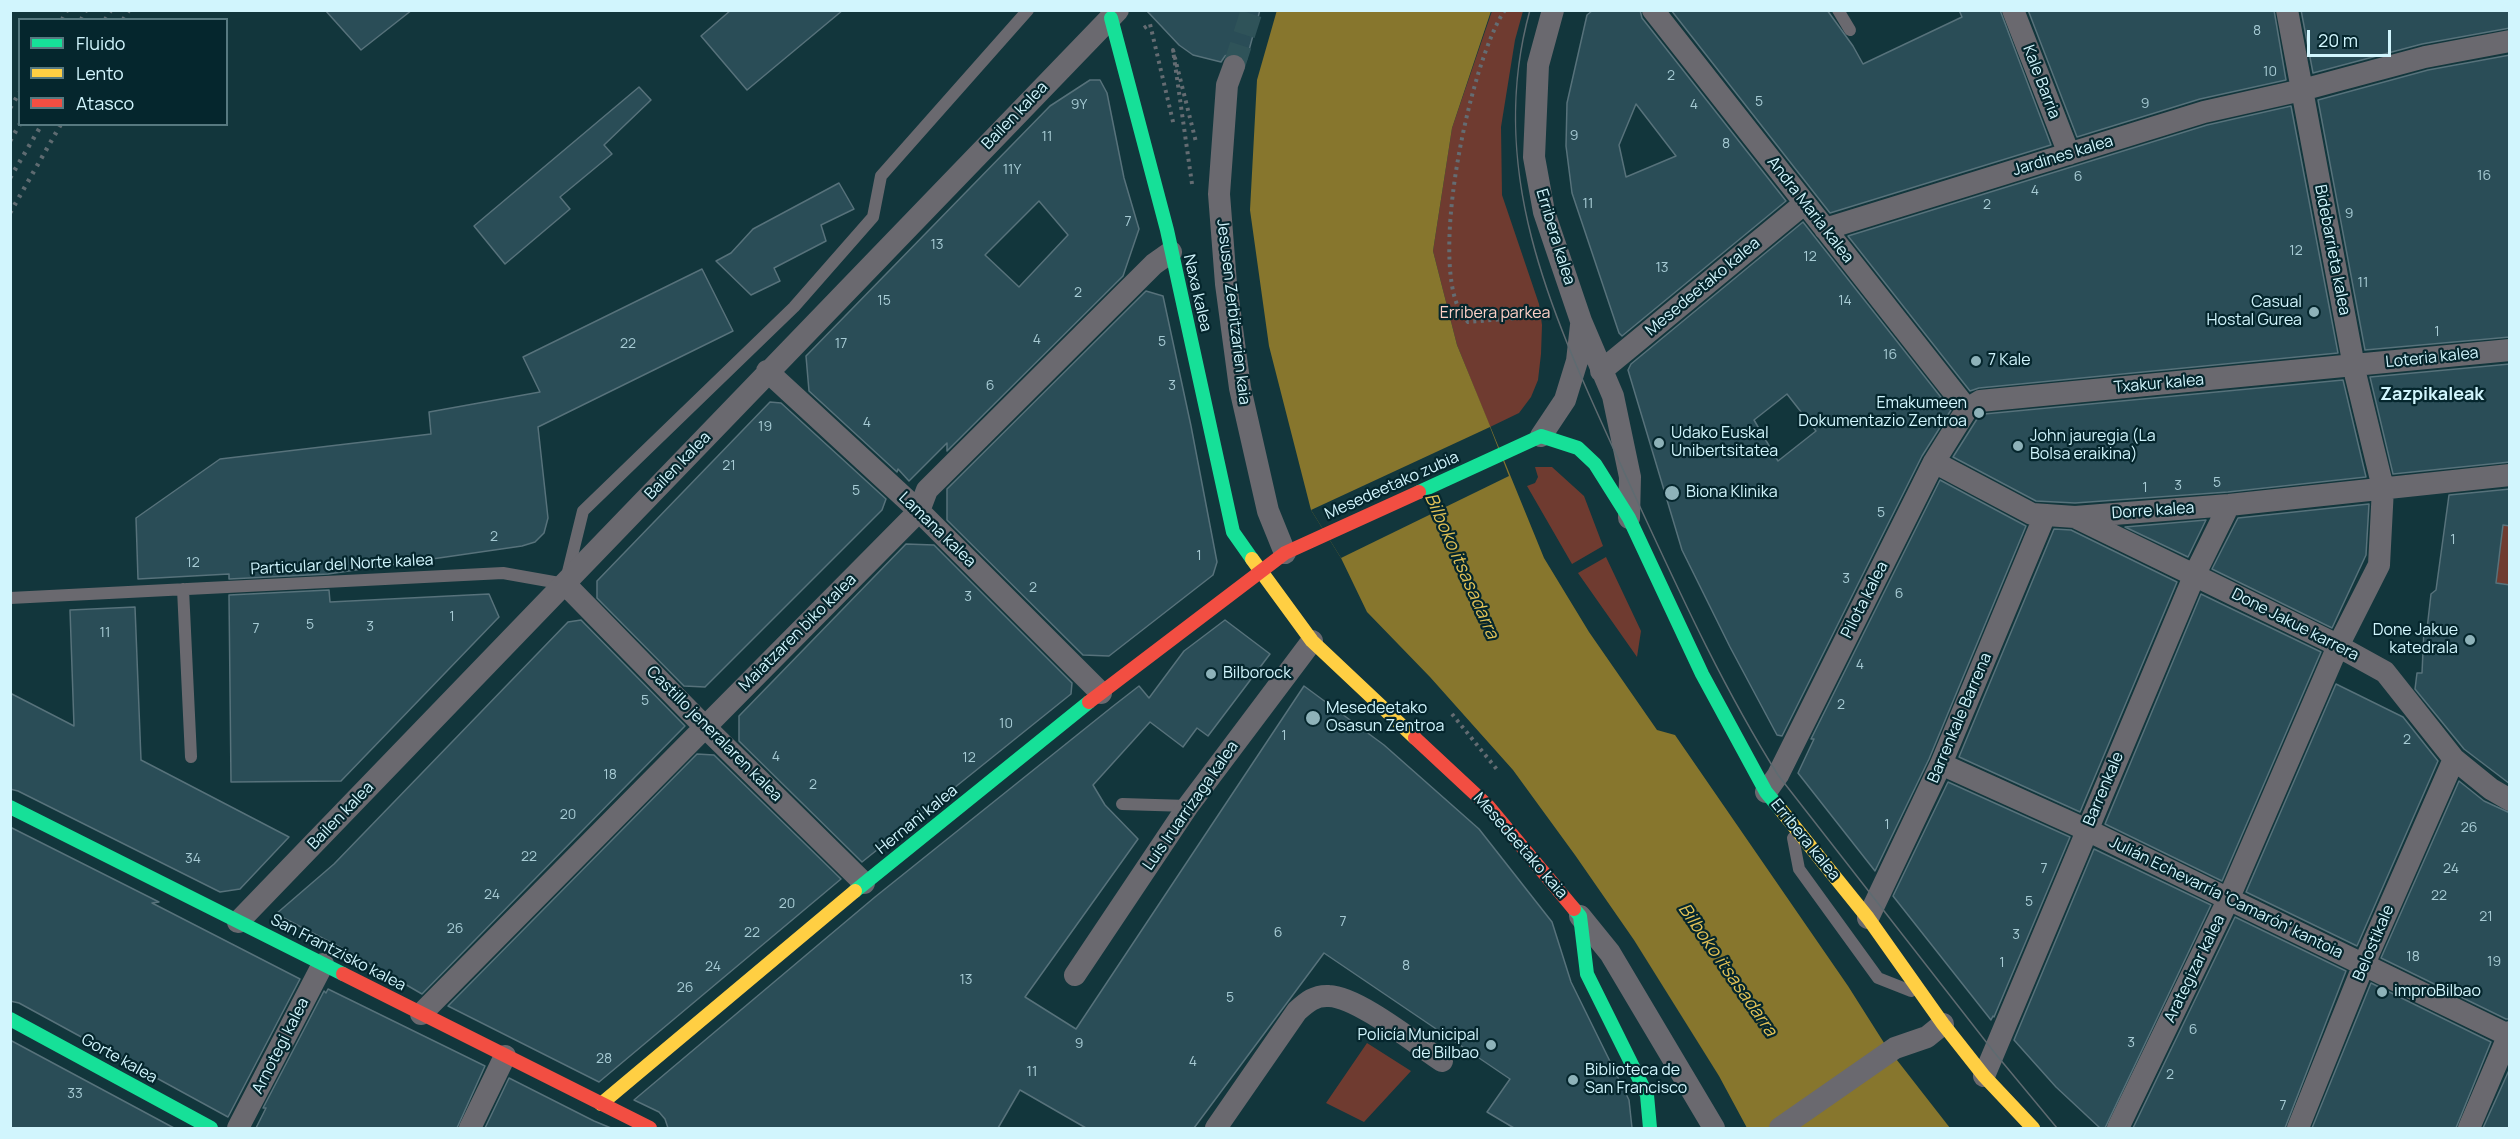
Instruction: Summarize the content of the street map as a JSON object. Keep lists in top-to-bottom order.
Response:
{
  "streets": {
    "street": [
      "Kale Barria",
      "Bailen kalea",
      "Jardines kalea",
      "Andra Maria kalea",
      "Erribera kalea",
      "Bidebarrieta kalea",
      "Mesedeetako kalea",
      "Naxa kalea",
      "Jesusen Zerbitzarien kaia",
      "Loteria kalea",
      "Txakur kalea",
      "Mesedeetako zubia",
      "Dorre kalea",
      "Lamana kalea",
      "Pilota kalea",
      "Done Jakue karrera",
      "Maiatzaren biko kalea",
      "Barrenkale Barrena",
      "Castillo jeneralaren kalea",
      "Barrenkale",
      "Luis Iruarrizaga kalea",
      "Hernani kalea",
      "Mesedeetako kaia",
      "Julián Echevarría 'Camarón' kantoia",
      "Belostikale",
      "San Frantzisko kalea",
      "Arategizar kalea",
      "Arnotegi kalea",
      "Gorte kalea"
    ],
    "lane": ["Particular del Norte kalea"]
  },
  "crossings": [
    ["Kale Barria", "Jardines kalea"],
    ["Bailen kalea", "Naxa kalea"],
    ["Bailen kalea", "Lamana kalea"],
    ["Bailen kalea", "Particular del Norte kalea"],
    ["Bailen kalea", "Castillo jeneralaren kalea"],
    ["Bailen kalea", "San Frantzisko kalea"],
    ["Jardines kalea", "Andra Maria kalea"],
    ["Jardines kalea", "Bidebarrieta kalea"],
    ["Andra Maria kalea", "Mesedeetako kalea"],
    ["Andra Maria kalea", "Txakur kalea"],
    ["Andra Maria kalea", "Pilota kalea"],
    ["Erribera kalea", "Mesedeetako kalea"],
    ["Erribera kalea", "Mesedeetako zubia"],
    ["Erribera kalea", "Pilota kalea"],
    ["Erribera kalea", "Barrenkale Barrena"],
    ["Erribera kalea", "Barrenkale"],
    ["Bidebarrieta kalea", "Loteria kalea"],
    ["Bidebarrieta kalea", "Txakur kalea"],
    ["Bidebarrieta kalea", "Dorre kalea"],
    ["Bidebarrieta kalea", "Done Jakue karrera"],
    ["Bidebarrieta kalea", "Arategizar kalea"],
    ["Naxa kalea", "Mesedeetako zubia"],
    ["Naxa kalea", "Maiatzaren biko kalea"],
    ["Naxa kalea", "Hernani kalea"],
    ["Naxa kalea", "Mesedeetako kaia"],
    ["Jesusen Zerbitzarien kaia", "Mesedeetako zubia"],
    ["Loteria kalea", "Txakur kalea"],
    ["Txakur kalea", "Pilota kalea"],
    ["Mesedeetako zubia", "Hernani kalea"],
    ["Mesedeetako zubia", "Mesedeetako kaia"],
    ["Dorre kalea", "Pilota kalea"],
    ["Dorre kalea", "Done Jakue karrera"],
    ["Dorre kalea", "Barrenkale Barrena"],
    ["Dorre kalea", "Barrenkale"],
    ["Lamana kalea", "Maiatzaren biko kalea"],
    ["Lamana kalea", "Hernani kalea"],
    ["Particular del Norte kalea", "Castillo jeneralaren kalea"],
    ["Done Jakue karrera", "Barrenkale"],
    ["Done Jakue karrera", "Belostikale"],
    ["Done Jakue karrera", "Arategizar kalea"],
    ["Maiatzaren biko kalea", "Castillo jeneralaren kalea"],
    ["Maiatzaren biko kalea", "San Frantzisko kalea"],
    ["Barrenkale Barrena", "Julián Echevarría 'Camarón' kantoia"],
    ["Castillo jeneralaren kalea", "Hernani kalea"],
    ["Barrenkale", "Julián Echevarría 'Camarón' kantoia"],
    ["Luis Iruarrizaga kalea", "Mesedeetako kaia"],
    ["Hernani kalea", "Mesedeetako kaia"],
    ["Hernani kalea", "San Frantzisko kalea"],
    ["Julián Echevarría 'Camarón' kantoia", "Belostikale"],
    ["Julián Echevarría 'Camarón' kantoia", "Arategizar kalea"],
    ["San Frantzisko kalea", "Arnotegi kalea"]
  ],
  "districts": ["Zazpikaleak"],
  "water": ["Bilboko itsasadarra"],
  "parks": ["Erribera parkea"],
  "places": [
    "Casual Hostal Gurea",
    "7 Kale",
    "Emakumeen Dokumentazio Zentroa",
    "Udako Euskal Unibertsitatea",
    "John jauregia (La Bolsa eraikina)",
    "Biona Klinika",
    "Done Jakue katedrala",
    "Bilborock",
    "Mesedeetako Osasun Zentroa",
    "improBilbao",
    "Policía Municipal de Bilbao",
    "Biblioteca de San Francisco"
  ],
  "house_numbers": [
    "8",
    "10",
    "2",
    "5",
    "9",
    "9Y",
    "4",
    "9",
    "11",
    "8",
    "11Y",
    "16",
    "6",
    "4",
    "11",
    "2",
    "9",
    "7",
    "13",
    "12",
    "12",
    "13",
    "11",
    "2",
    "15",
    "14",
    "1",
    "4",
    "5",
    "22",
    "17",
    "16",
    "6",
    "3",
    "4",
    "19",
    "21",
    "5",
    "3",
    "1",
    "5",
    "5",
    "2",
    "1",
    "1",
    "12",
    "3",
    "2",
    "6",
    "3",
    "1",
    "5",
    "3",
    "7",
    "11",
    "4",
    "5",
    "2",
    "10",
    "1",
    "2",
    "4",
    "12",
    "18",
    "2",
    "20",
    "1",
    "26",
    "22",
    "34",
    "7",
    "24",
    "24",
    "22",
    "5",
    "20",
    "21",
    "7",
    "26",
    "22",
    "6",
    "3",
    "18",
    "19",
    "1",
    "8",
    "24",
    "13",
    "26",
    "5",
    "6",
    "3",
    "9",
    "28",
    "4",
    "11",
    "2",
    "33",
    "7"
  ],
  "legend": ["Fluido", "Lento", "Atasco"],
  "scale_bar": "20 m"
}
